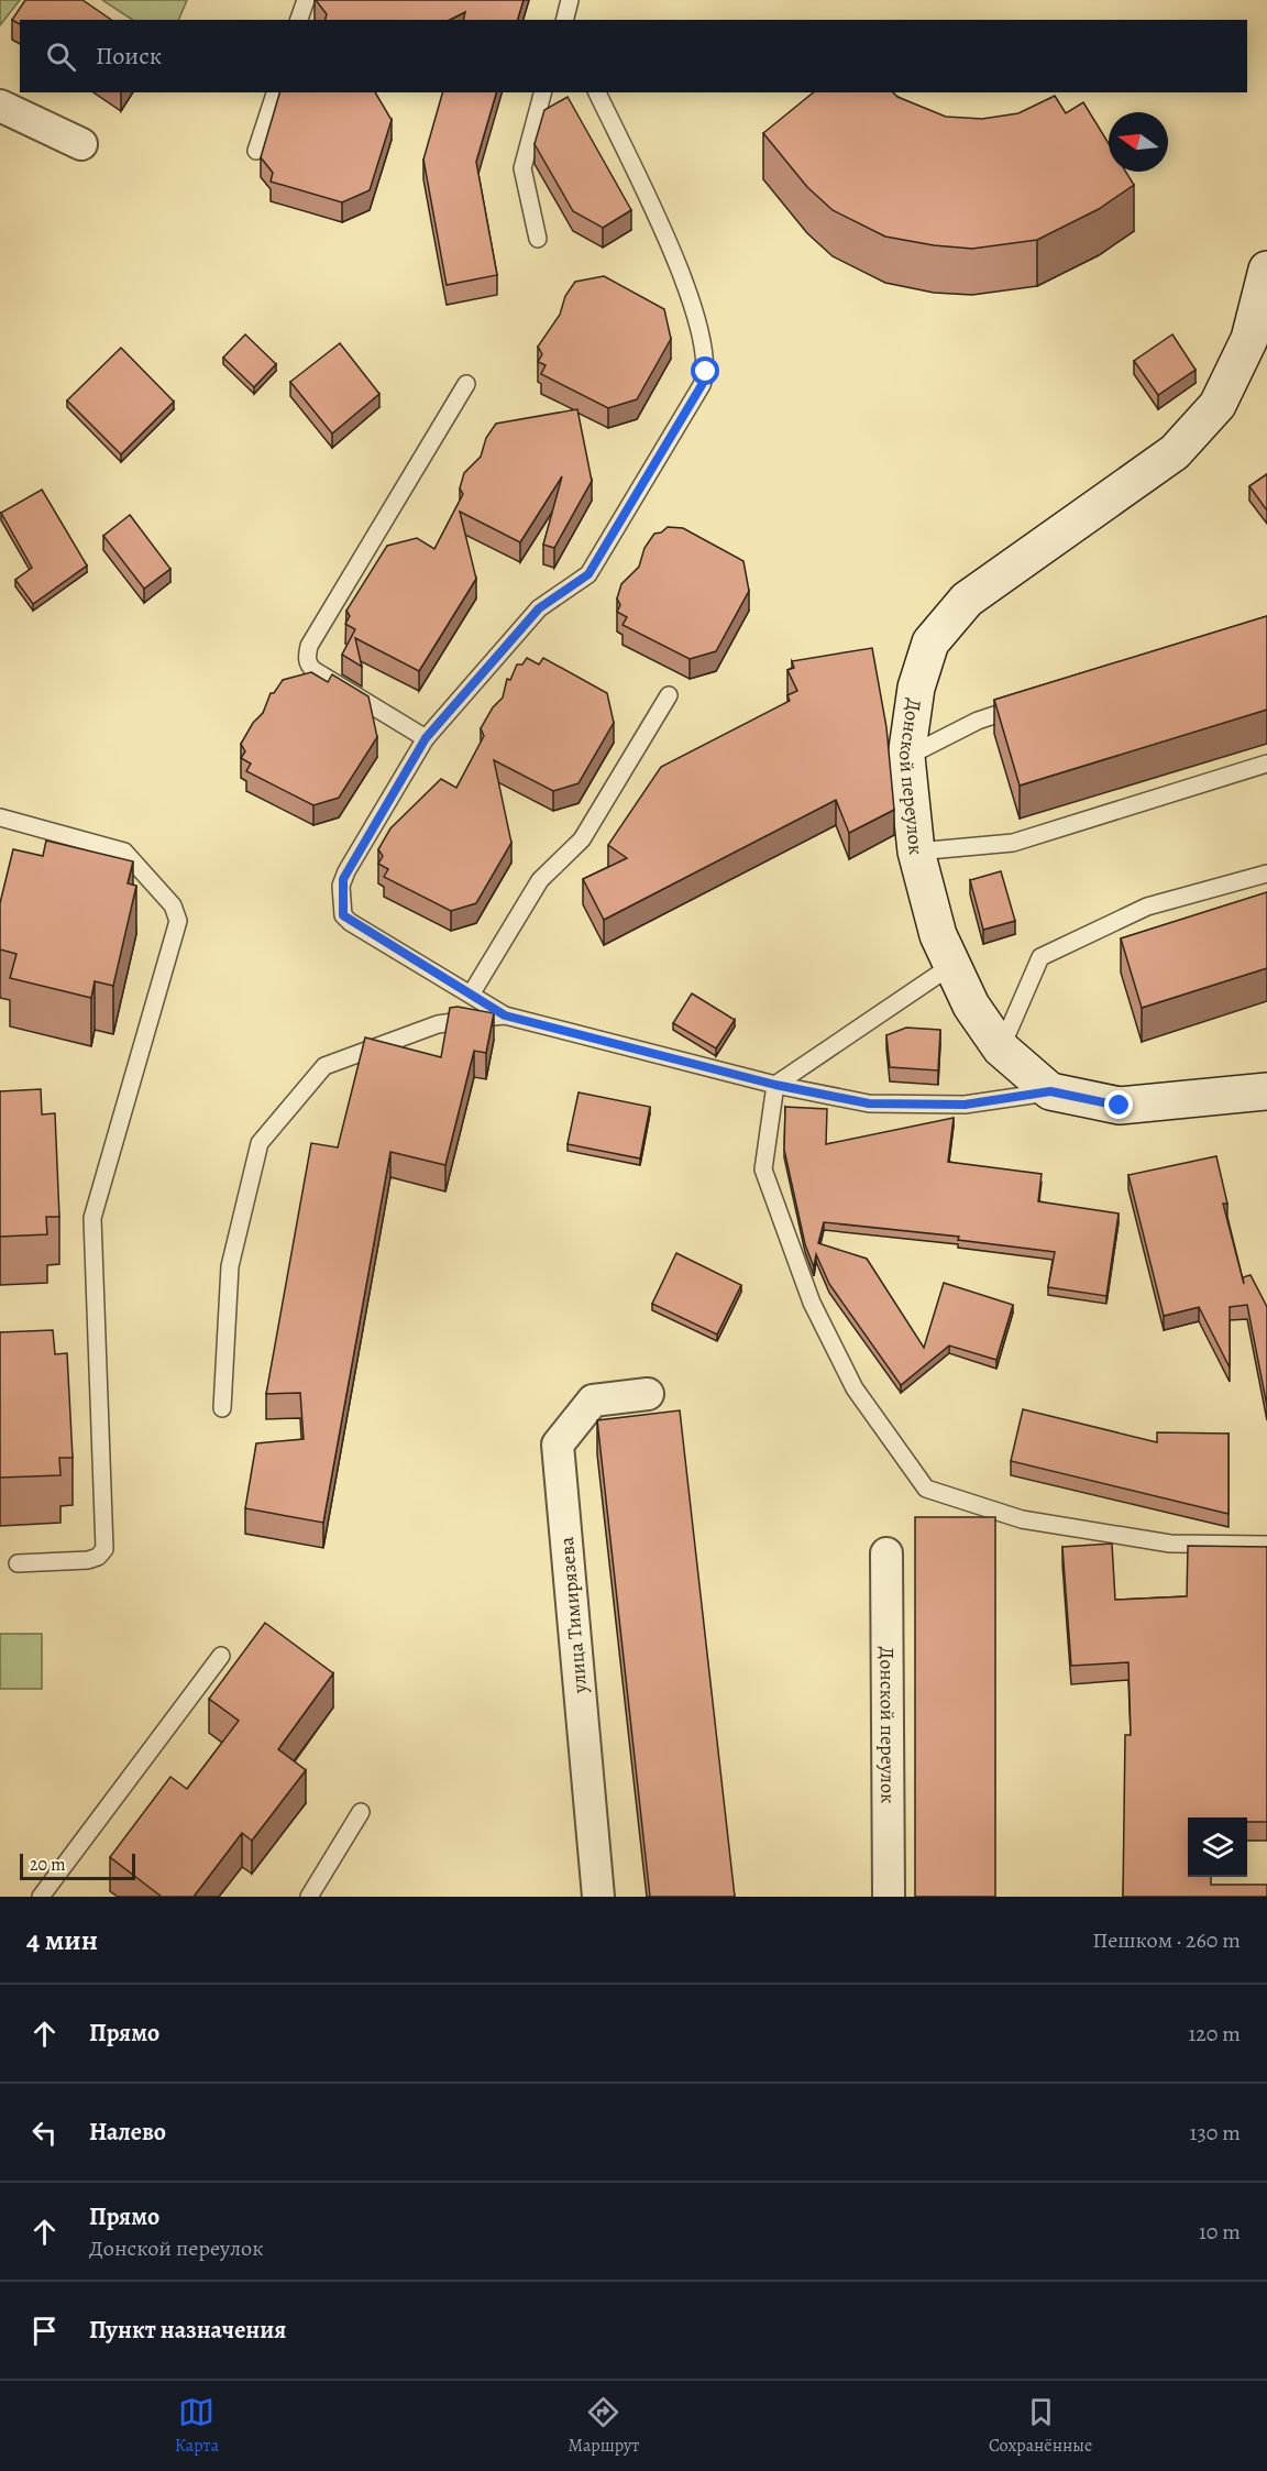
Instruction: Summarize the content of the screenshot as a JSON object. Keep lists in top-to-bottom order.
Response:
{
  "streets": {
    "street": ["Донской переулок", "улица Тимирязева"]
  },
  "scale_bar": "20 m",
  "north": "left",
  "page": {
    "search": "Поиск",
    "scale": "20 m",
    "heading": ["4 мин", "Пешком · 260 m"],
    "list": [
      ["Прямо", "120 m"],
      ["Налево", "130 m"],
      ["Прямо", "Донской переулок", "10 m"],
      "Пункт назначения"
    ],
    "nav": ["Карта", "Маршрут", "Сохранённые"]
  }
}
